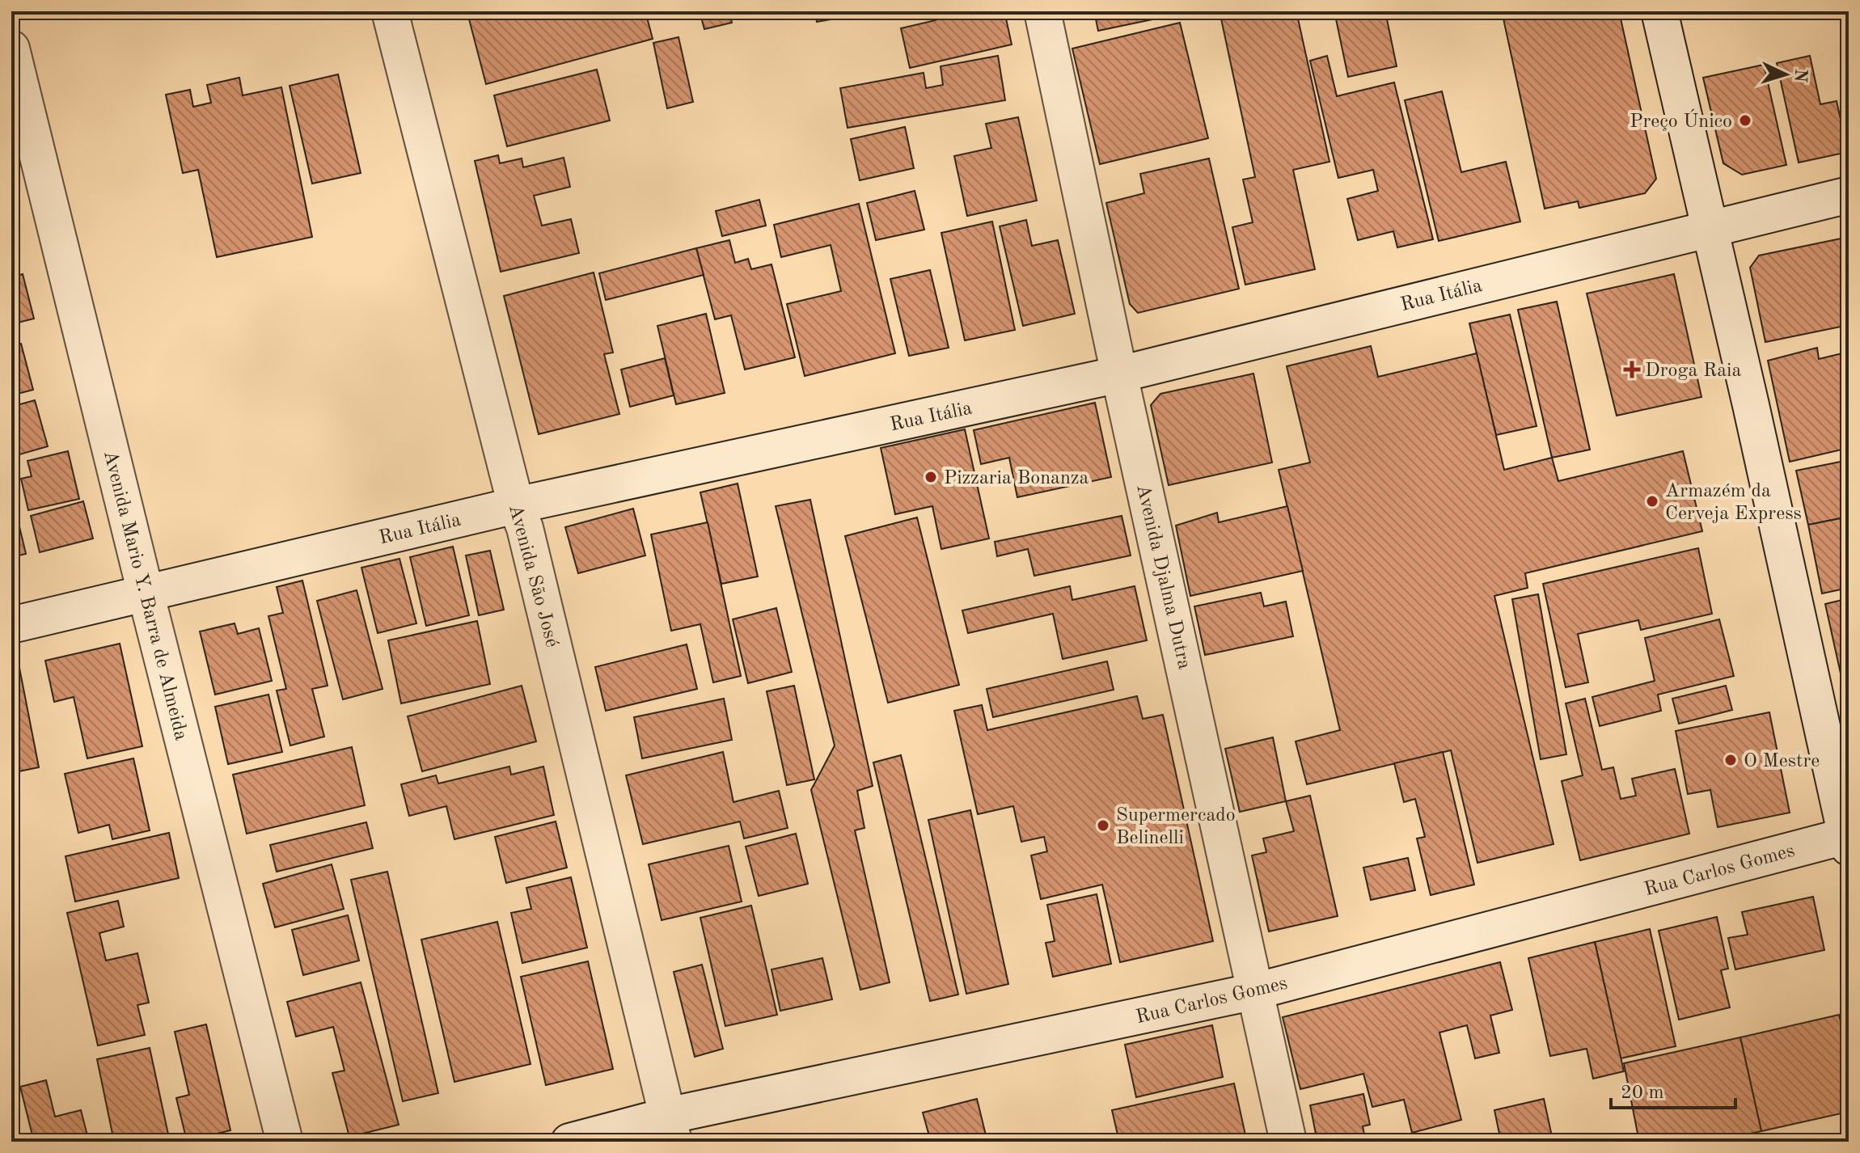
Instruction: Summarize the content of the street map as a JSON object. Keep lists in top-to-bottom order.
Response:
{
  "streets": {
    "street": [
      "Rua Itália",
      "Avenida São José",
      "Avenida Djalma Dutra",
      "Avenida Mario Y. Barra de Almeida",
      "Rua Carlos Gomes"
    ]
  },
  "crossings": [
    ["Rua Itália", "Avenida São José"],
    ["Rua Itália", "Avenida Djalma Dutra"],
    ["Rua Itália", "Avenida Mario Y. Barra de Almeida"],
    ["Avenida São José", "Rua Carlos Gomes"],
    ["Avenida Djalma Dutra", "Rua Carlos Gomes"]
  ],
  "places": {
    "other": [
      "Preço Único",
      "Pizzaria Bonanza",
      "Armazém da Cerveja Express",
      "O Mestre",
      "Supermercado Belinelli"
    ],
    "health": ["Droga Raia"]
  },
  "scale_bar": "20 m",
  "north": "right"
}
